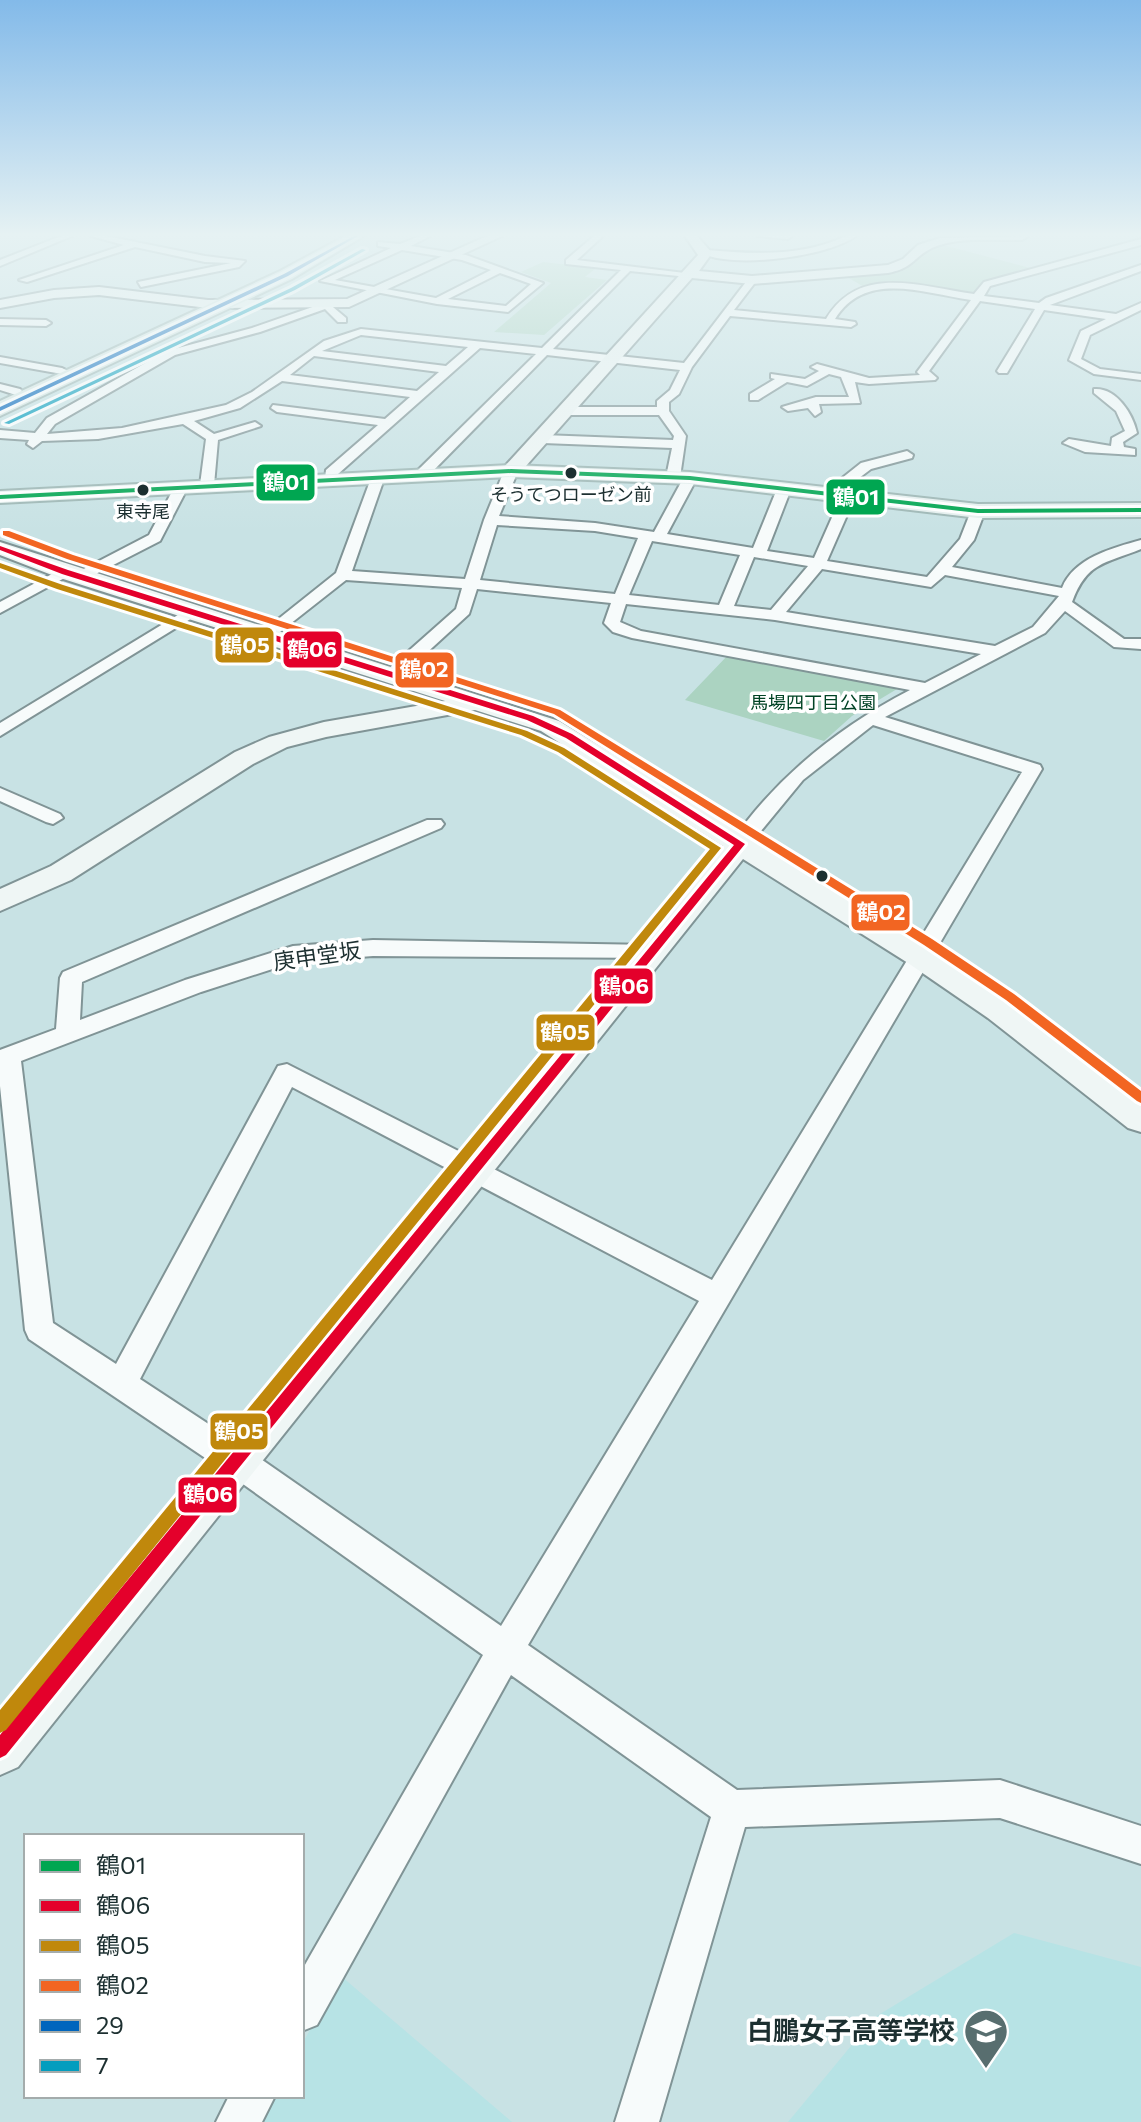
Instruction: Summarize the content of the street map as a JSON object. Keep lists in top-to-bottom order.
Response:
{
  "streets": {
    "street": ["庚申堂坂"]
  },
  "parks": ["馬場四丁目公園"],
  "places": {
    "other": ["そうてつローゼン前", "東寺尾"],
    "school or university": ["白鵬女子高等学校"]
  },
  "lines": [
    "transit line 29",
    "transit line 7",
    "transit line 鶴01",
    "transit line 鶴02",
    "transit line 鶴06",
    "transit line 鶴05"
  ],
  "legend": [
    "鶴01",
    "鶴06",
    "鶴05",
    "鶴02",
    "29",
    "7"
  ]
}
